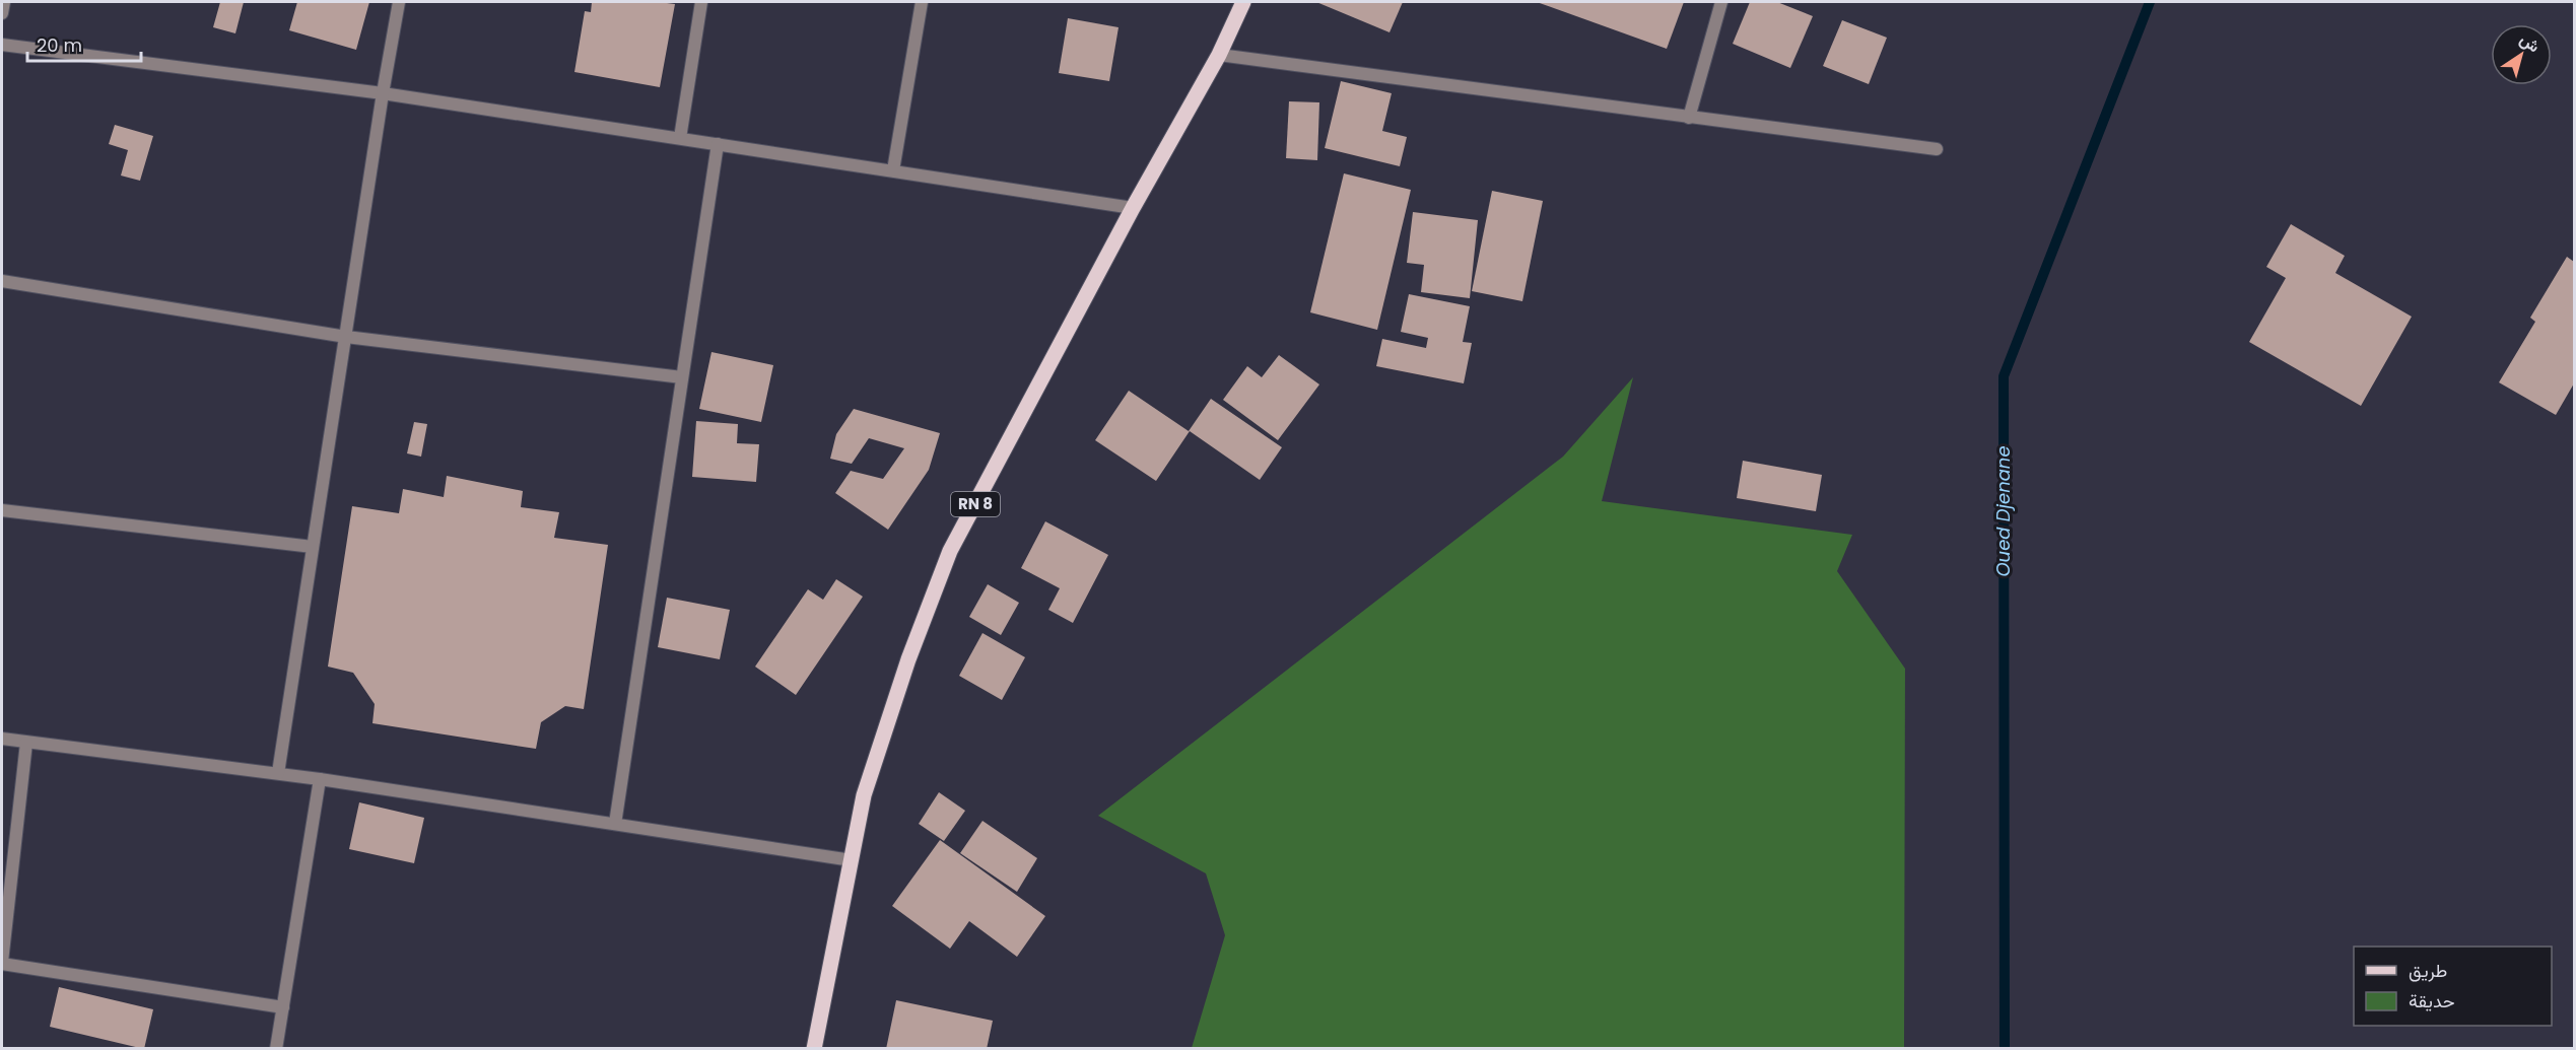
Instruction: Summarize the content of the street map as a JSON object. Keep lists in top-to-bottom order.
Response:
{
  "streets": {
    "main road": ["RN 8"]
  },
  "water": ["Oued Djenane"],
  "legend": ["طريق", "حديقة"],
  "scale_bar": "20 m",
  "north": "top right"
}
